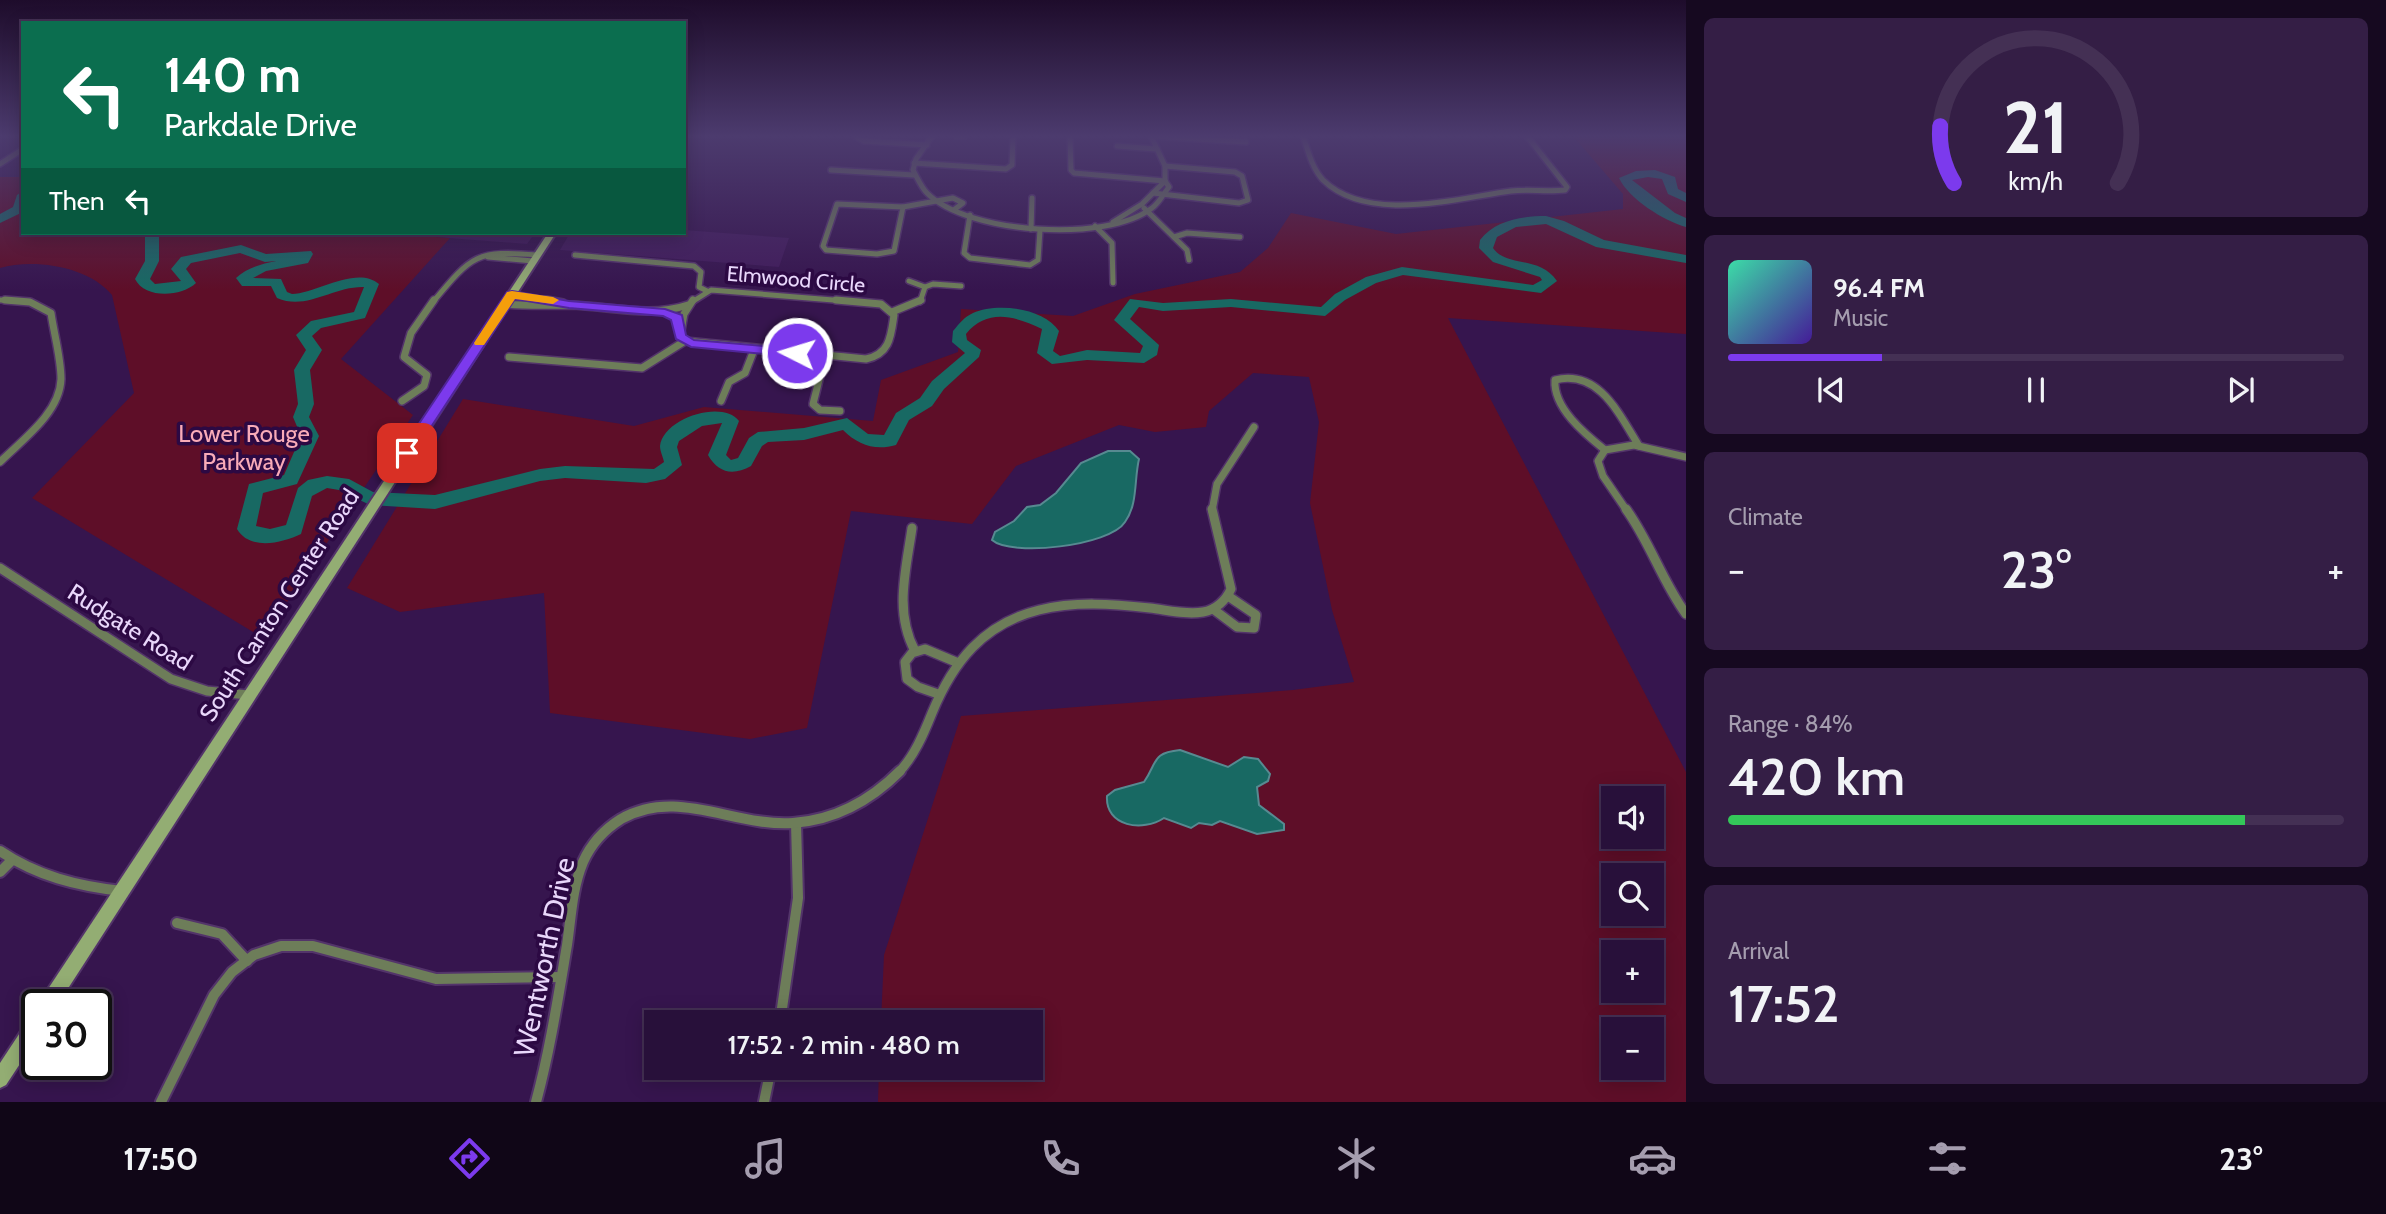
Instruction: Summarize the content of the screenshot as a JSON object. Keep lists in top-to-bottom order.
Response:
{
  "streets": {
    "main road": ["South Canton Center Road"],
    "street": ["Elmwood Circle", "Rudgate Road", "Wentworth Drive"]
  },
  "crossings": [
    ["South Canton Center Road", "Rudgate Road"]
  ],
  "parks": ["Lower Rouge Parkway"],
  "page": {
    "turn": ["140 m", "Parkdale Drive"],
    "then": "Then",
    "song": ["96.4 FM", "Music"],
    "tile": [
      "Climate",
      ["Range · 84%", "420 km"],
      ["Arrival", "17:52"]
    ],
    "heat": ["−", "23°", "+"],
    "map_buttons": ["+", "−"],
    "limit": "30",
    "trip": "17:52 · 2 min · 480 m",
    "tabs": ["17:50", "23°"],
    "gauge": ["21", "km/h"]
  }
}
